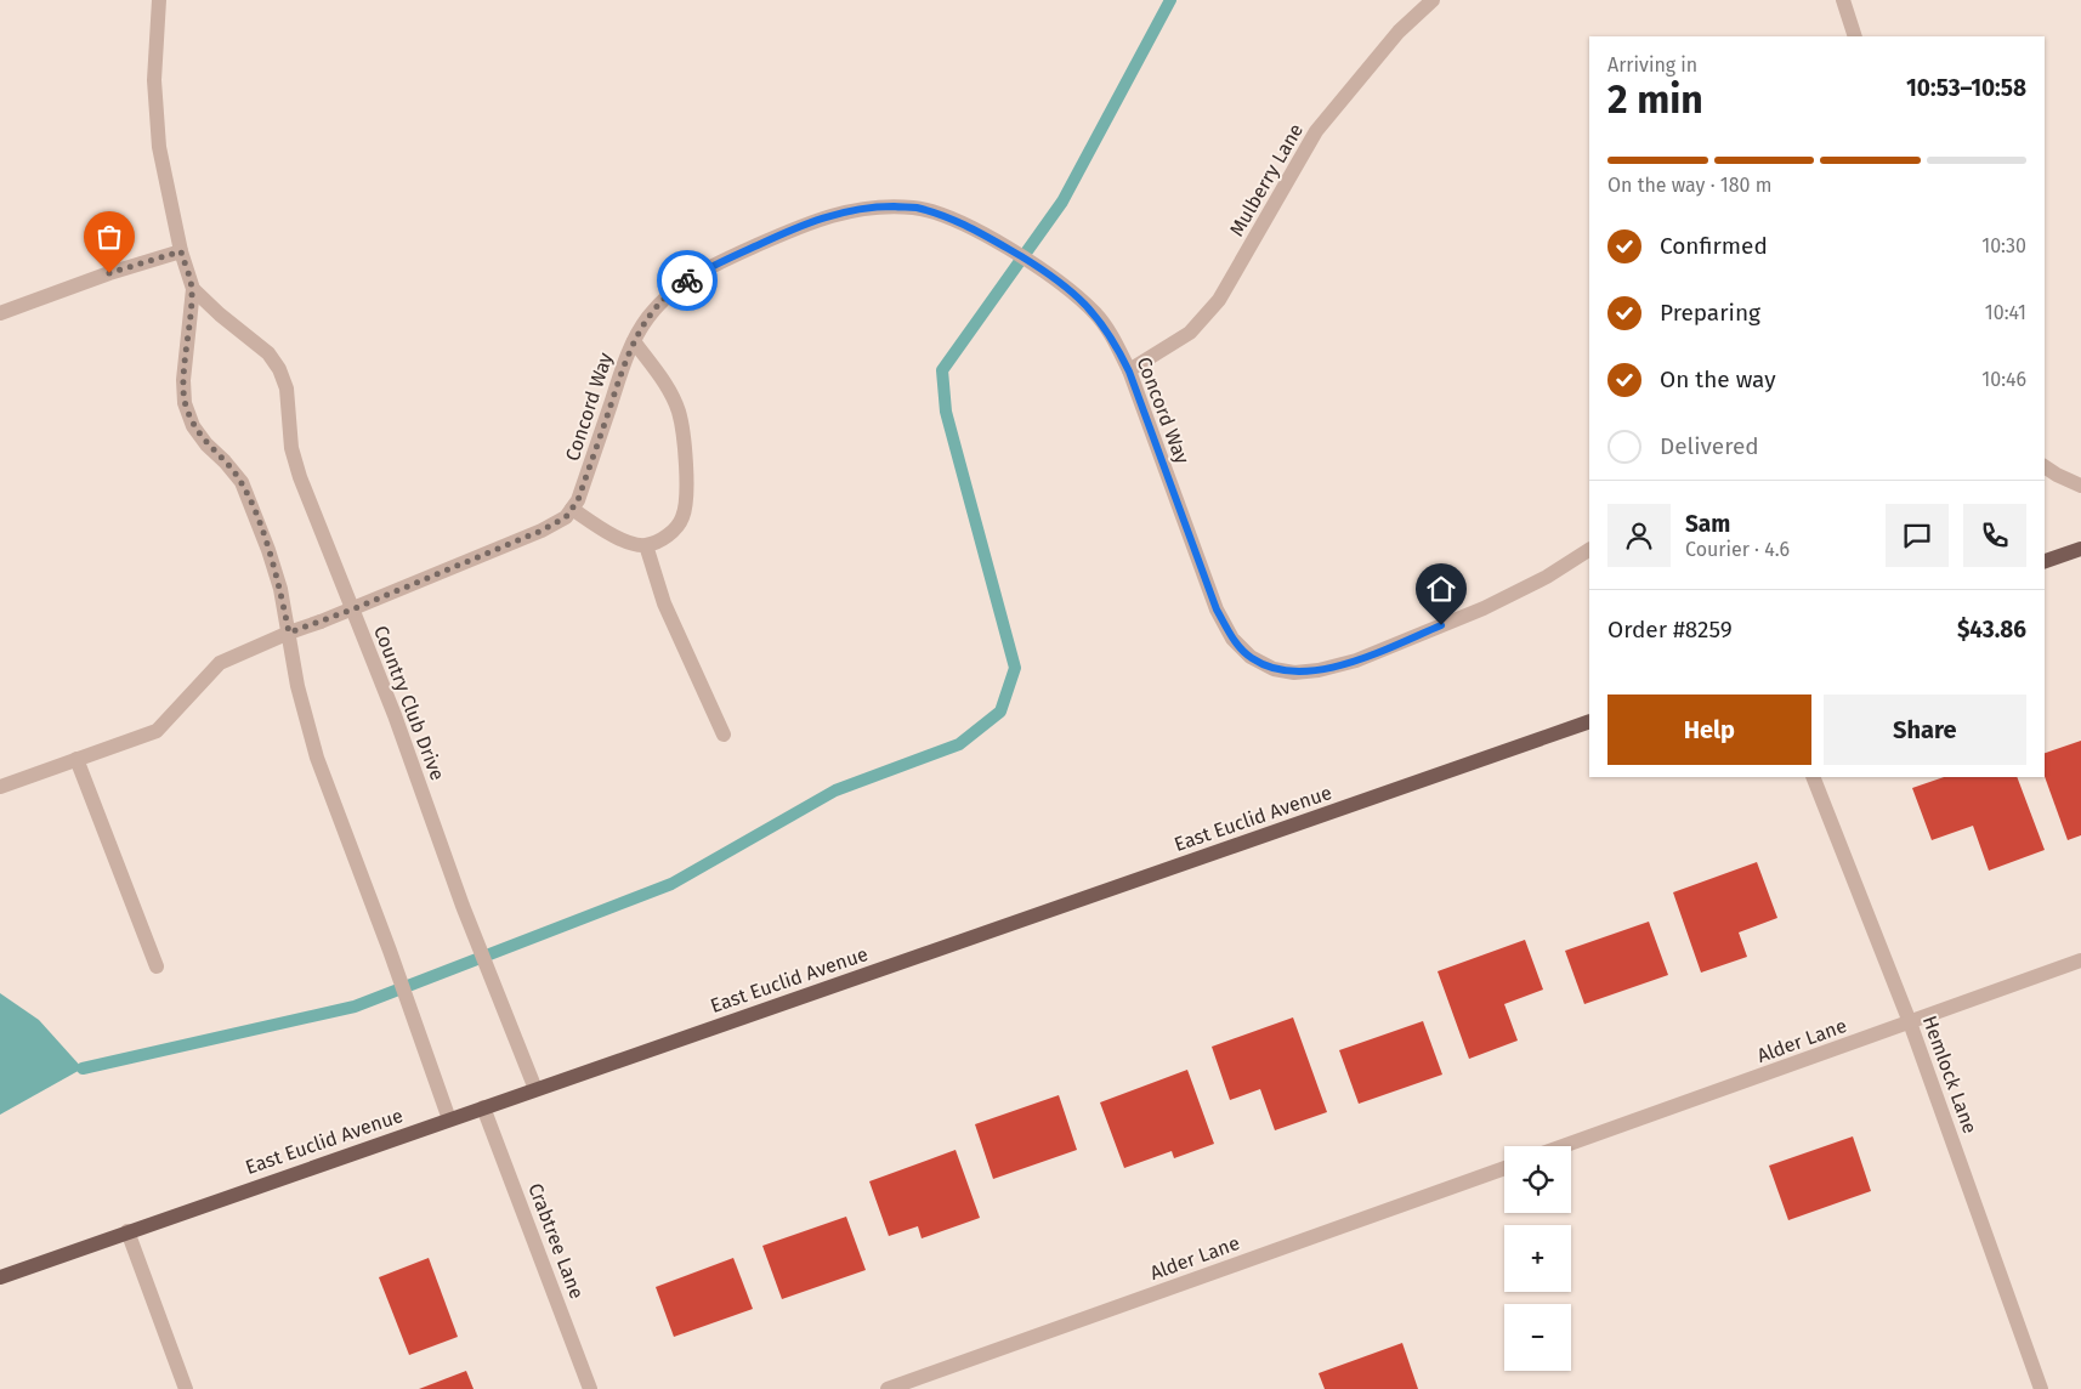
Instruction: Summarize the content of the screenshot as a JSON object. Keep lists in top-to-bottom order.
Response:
{
  "streets": {
    "main road": ["East Euclid Avenue"],
    "street": [
      "Mulberry Lane",
      "Concord Way",
      "Country Club Drive",
      "Alder Lane",
      "Hemlock Lane",
      "Crabtree Lane"
    ]
  },
  "crossings": [
    ["Mulberry Lane", "Concord Way"],
    ["Country Club Drive", "East Euclid Avenue"],
    ["East Euclid Avenue", "Crabtree Lane"],
    ["Alder Lane", "Hemlock Lane"]
  ],
  "page": {
    "heading": ["2 min", "Arriving in", "10:53–10:58"],
    "panel": [
      "Sam",
      "Courier · 4.6",
      "Order #8259",
      "$43.86"
    ],
    "bar": "On the way · 180 m",
    "list": [
      ["Confirmed", "10:30"],
      ["Preparing", "10:41"],
      ["On the way", "10:46"],
      "Delivered"
    ],
    "buttons": ["Help", "Share"],
    "map_buttons": ["+", "−"]
  }
}
